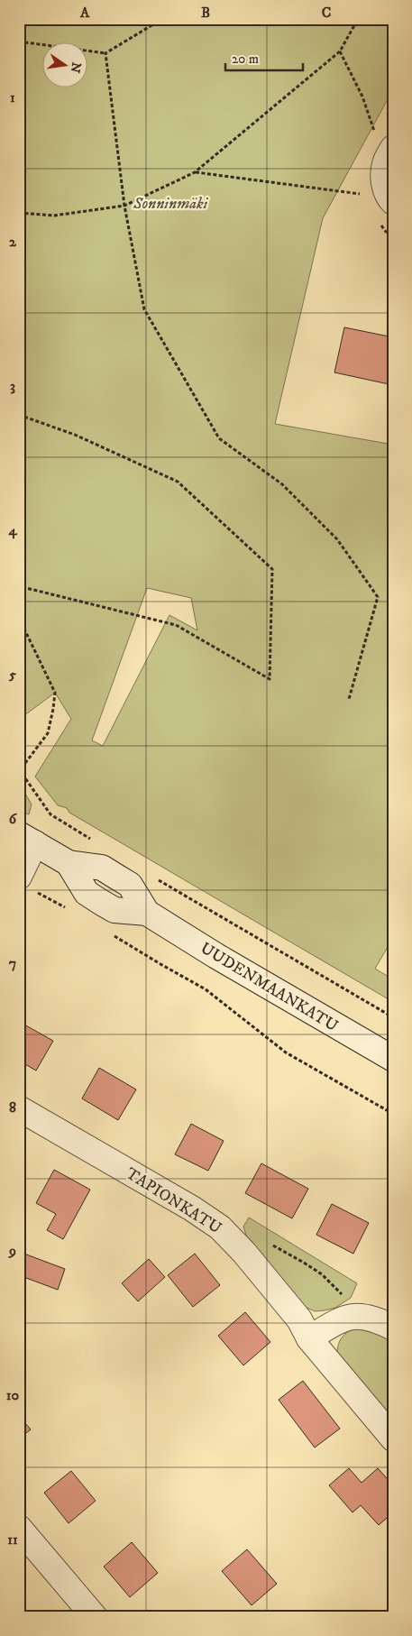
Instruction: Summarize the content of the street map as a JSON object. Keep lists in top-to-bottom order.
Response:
{
  "streets": {
    "street": ["UUDENMAANKATU", "TAPIONKATU"]
  },
  "parks": ["Sonninmäki"],
  "scale_bar": "20 m",
  "north": "right",
  "grid": {
    "columns": ["A", "B", "C"],
    "rows": [
      "1",
      "2",
      "3",
      "4",
      "5",
      "6",
      "7",
      "8",
      "9",
      "10",
      "11"
    ]
  }
}
